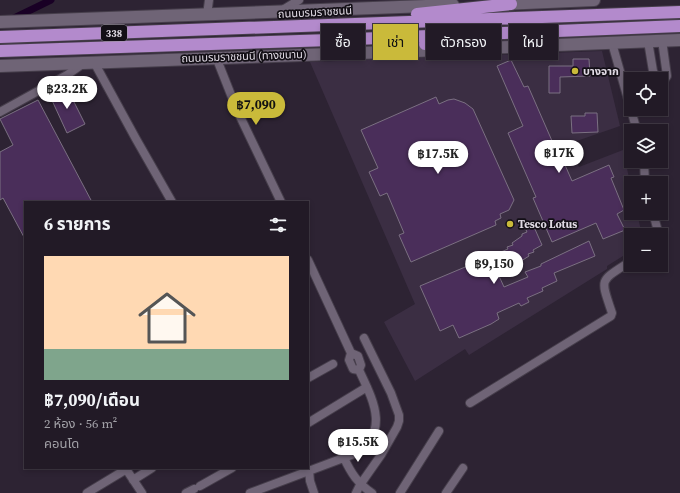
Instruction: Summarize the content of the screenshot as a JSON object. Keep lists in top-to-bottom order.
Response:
{
  "streets": {
    "highway": ["ถนนบรมราชชนนี", "338"],
    "main road": ["ถนนบรมราชชนนี (ทางขนาน)"]
  },
  "places": ["บางจาก", "Tesco Lotus"],
  "page": {
    "chip": [
      "ซื้อ",
      "เช่า",
      "ตัวกรอง",
      "ใหม่"
    ],
    "map_buttons": ["+", "−"],
    "price": [
      "฿23.2K",
      "฿7,090",
      "฿17K",
      "฿17.5K",
      "฿9,150",
      "฿15.5K"
    ],
    "heading": "6 รายการ",
    "list": [
      {
        "name": "฿7,090/เดือน",
        "note": "2 ห้อง · 56 m² · คอนโด"
      }
    ]
  }
}
